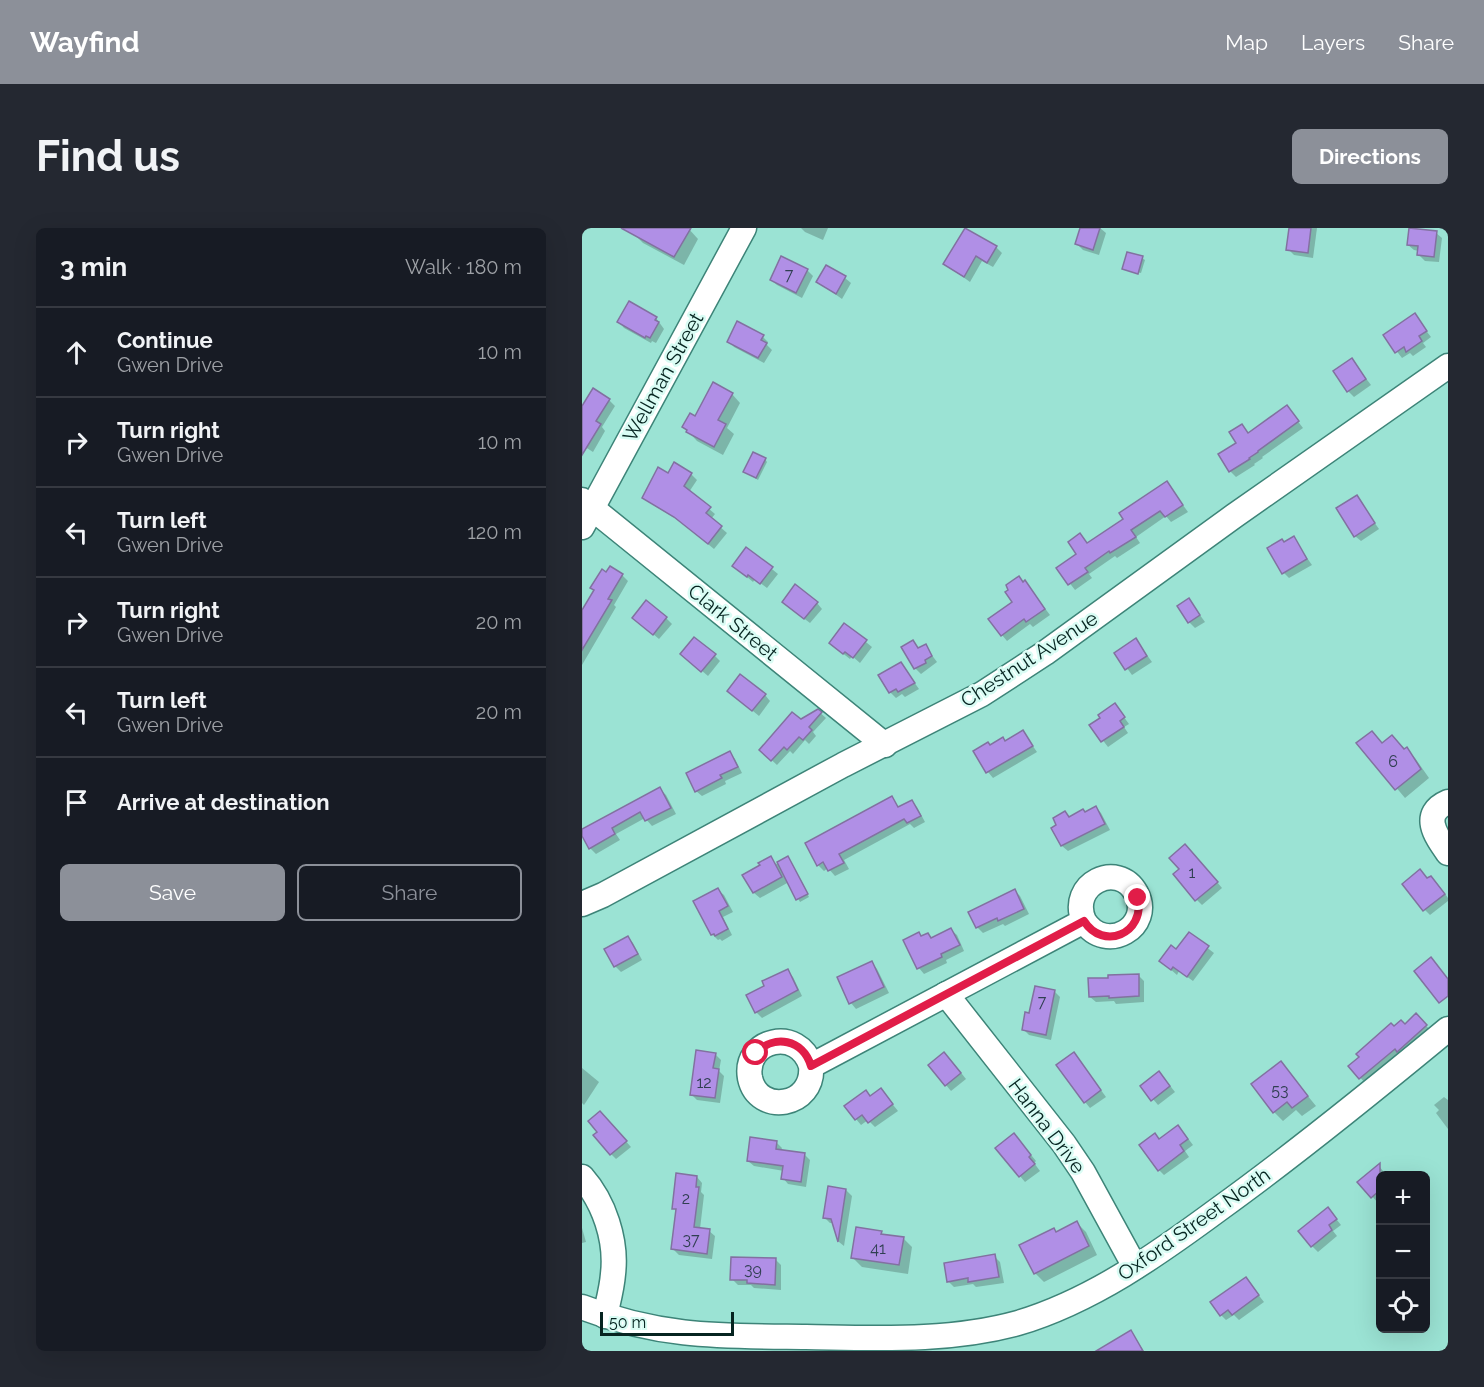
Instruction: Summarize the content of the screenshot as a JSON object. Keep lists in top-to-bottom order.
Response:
{
  "streets": {
    "street": [
      "Wellman Street",
      "Clark Street",
      "Chestnut Avenue",
      "Hanna Drive",
      "Oxford Street North"
    ]
  },
  "crossings": [
    ["Wellman Street", "Clark Street"],
    ["Clark Street", "Chestnut Avenue"],
    ["Hanna Drive", "Oxford Street North"]
  ],
  "house_numbers": [
    "7",
    "6",
    "1",
    "7",
    "12",
    "53",
    "2",
    "37",
    "41",
    "39"
  ],
  "scale_bar": "50 m",
  "page": {
    "header": "Wayfind",
    "nav": ["Map", "Layers", "Share"],
    "buttons": [
      "Directions",
      ["Save", "Share"]
    ],
    "title": "Find us",
    "heading": ["3 min", "Walk · 180 m"],
    "list": [
      ["Continue", "Gwen Drive", "10 m"],
      ["Turn right", "Gwen Drive", "10 m"],
      ["Turn left", "Gwen Drive", "120 m"],
      ["Turn right", "Gwen Drive", "20 m"],
      ["Turn left", "Gwen Drive", "20 m"],
      "Arrive at destination"
    ],
    "map_buttons": ["+", "−"],
    "scale": "50 m"
  }
}
